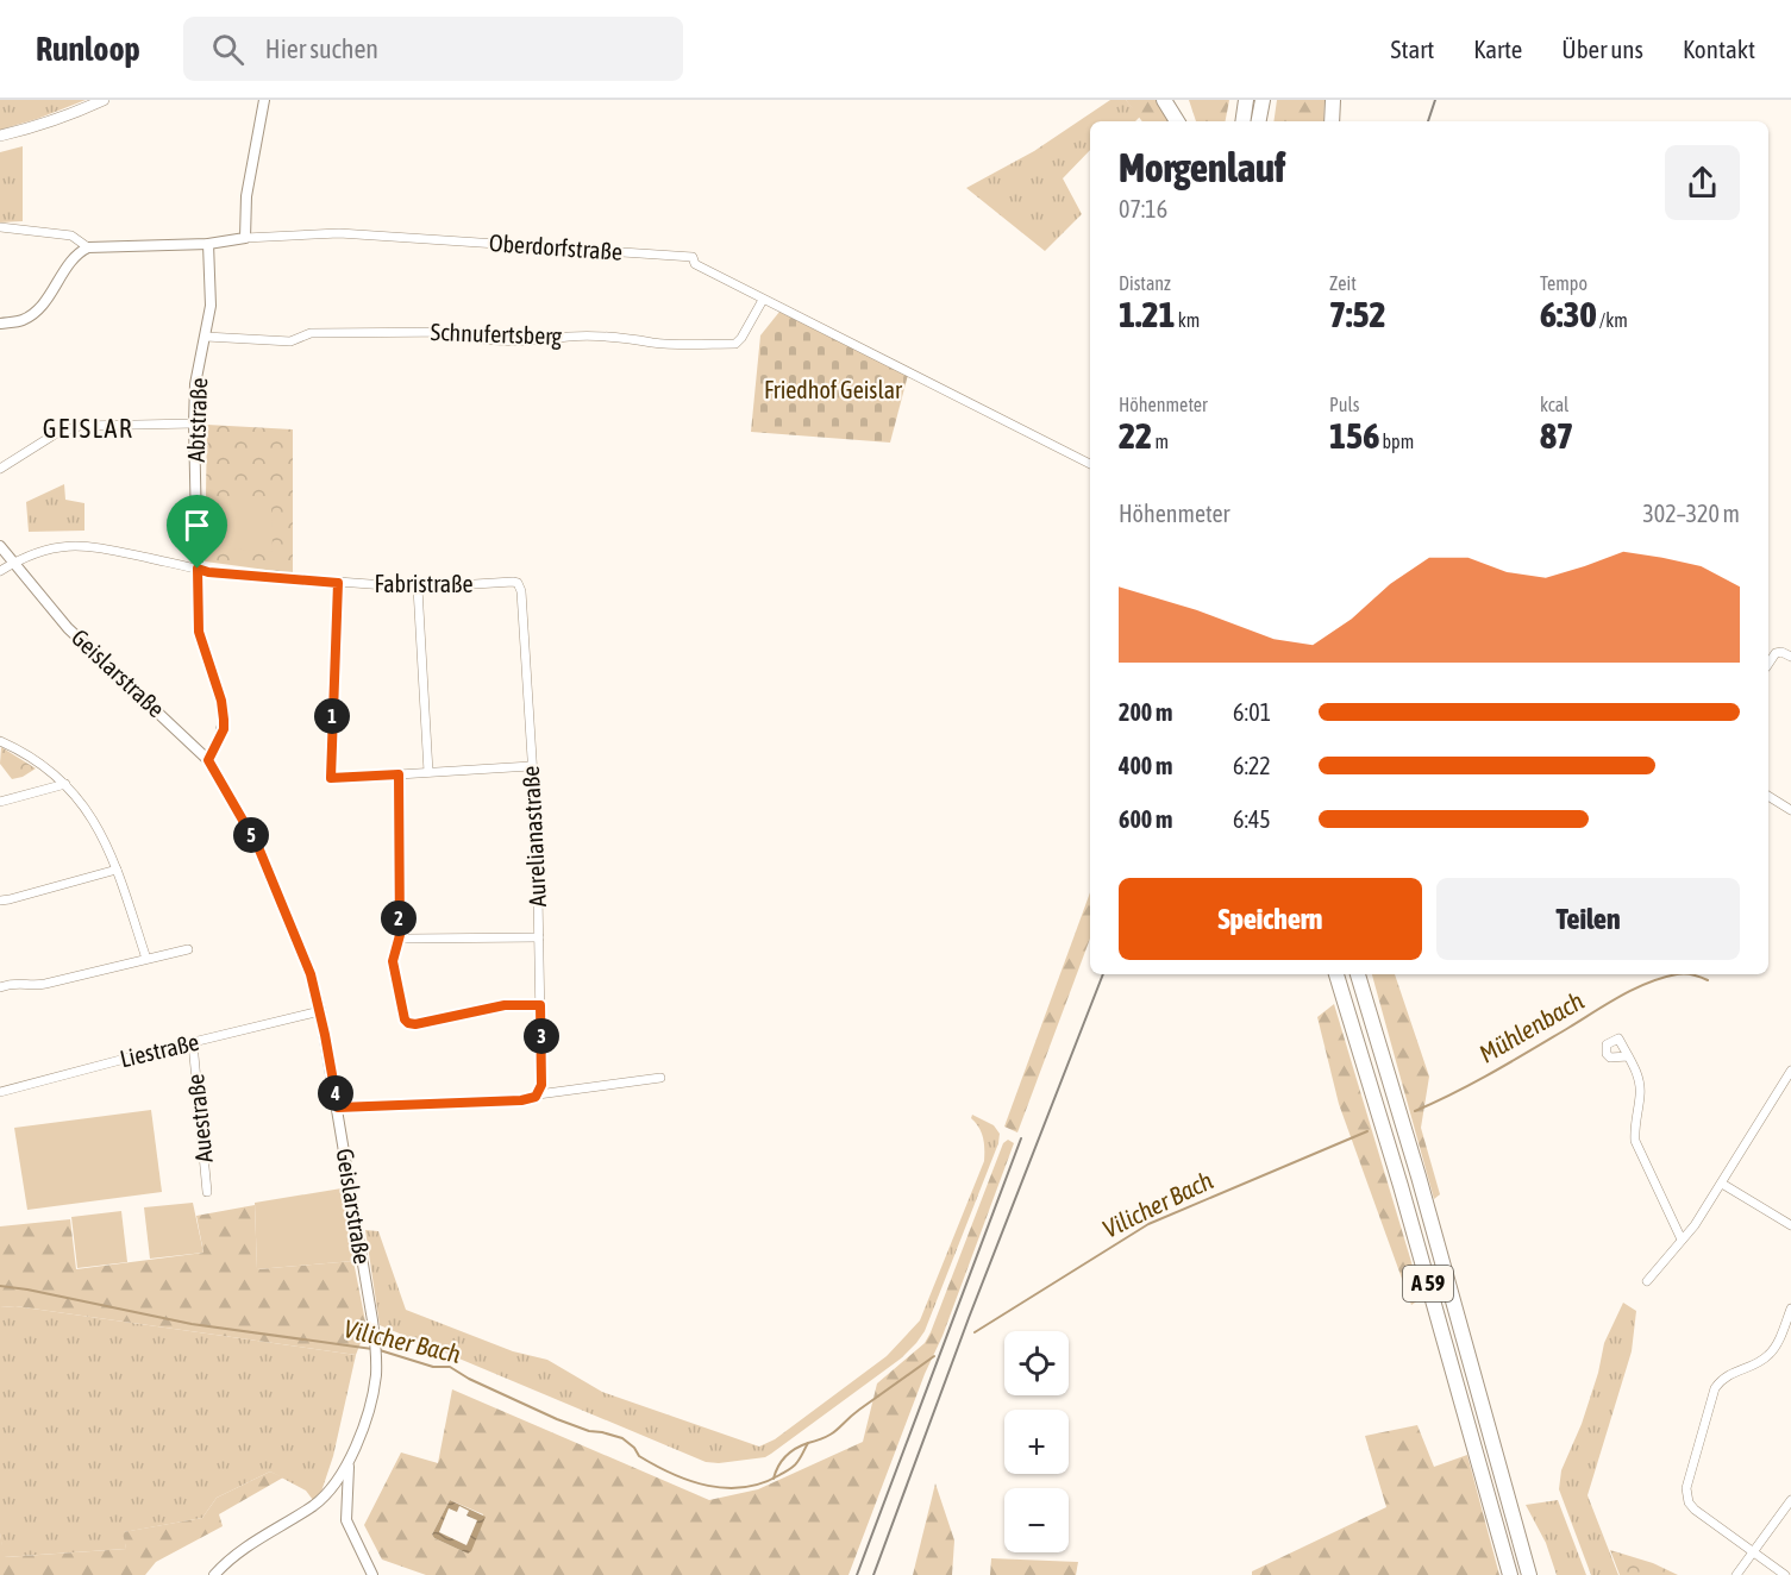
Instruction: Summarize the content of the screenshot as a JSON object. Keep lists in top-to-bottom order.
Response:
{
  "streets": {
    "highway": ["A 59"],
    "street": [
      "Oberdorfstraße",
      "Schnufertsberg",
      "Abtstraße",
      "Fabristraße",
      "Geislarstraße",
      "Aurelianastraße",
      "Liestraße",
      "Auestraße"
    ]
  },
  "crossings": [
    ["Oberdorfstraße", "Schnufertsberg"],
    ["Oberdorfstraße", "Abtstraße"],
    ["Schnufertsberg", "Abtstraße"],
    ["Abtstraße", "Fabristraße"],
    ["Abtstraße", "Geislarstraße"],
    ["Fabristraße", "Geislarstraße"],
    ["Fabristraße", "Aurelianastraße"],
    ["Geislarstraße", "Liestraße"],
    ["Liestraße", "Auestraße"]
  ],
  "districts": ["GEISLAR"],
  "water": ["Mühlenbach", "Vilicher Bach"],
  "parks": ["Friedhof Geislar"],
  "page": {
    "header": "Runloop",
    "search": "Hier suchen",
    "nav": [
      "Start",
      "Karte",
      "Über uns",
      "Kontakt"
    ],
    "heading": ["Morgenlauf", "07:16"],
    "stats": [
      ["Distanz", "1.21 km"],
      ["Zeit", "7:52"],
      ["Tempo", "6:30 /km"],
      ["Höhenmeter", "22 m"],
      ["Puls", "156 bpm"],
      ["kcal", "87"]
    ],
    "chart": ["Höhenmeter", "302–320 m"],
    "list": [
      {
        "name": "200 m",
        "note": "6:01"
      },
      {
        "name": "400 m",
        "note": "6:22"
      },
      {
        "name": "600 m",
        "note": "6:45"
      }
    ],
    "pins": [
      "1",
      "5",
      "2",
      "3",
      "4"
    ],
    "buttons": ["Speichern", "Teilen"],
    "map_buttons": ["+", "−"]
  }
}
